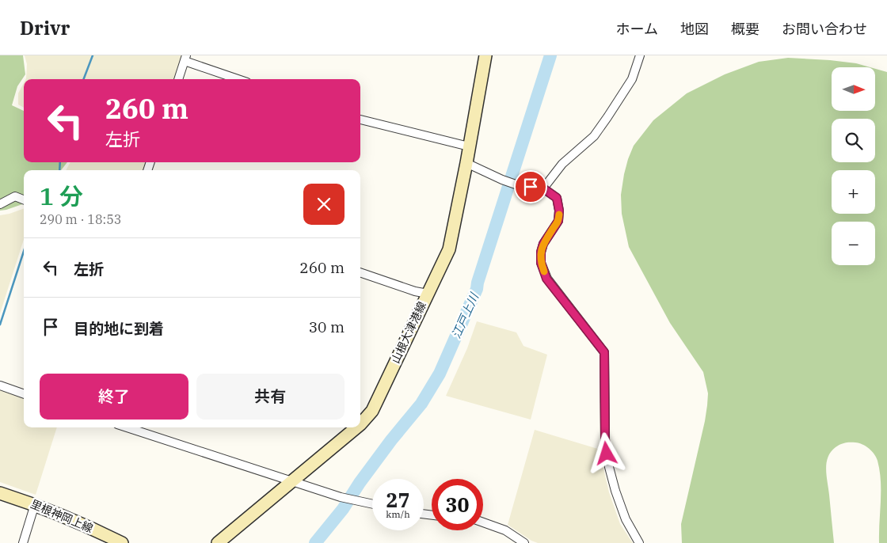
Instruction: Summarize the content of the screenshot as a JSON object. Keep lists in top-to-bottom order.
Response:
{
  "streets": {
    "main road": ["山根大津港線", "里根神岡上線"]
  },
  "water": ["江戸上川"],
  "north": "right",
  "page": {
    "header": "Drivr",
    "nav": [
      "ホーム",
      "地図",
      "概要",
      "お問い合わせ"
    ],
    "map_buttons": ["+", "−"],
    "turn": ["260 m", "左折"],
    "heading": ["1 分", "290 m · 18:53"],
    "list": [
      {
        "name": "左折",
        "value": "260 m"
      },
      {
        "name": "目的地に到着",
        "value": "30 m"
      }
    ],
    "buttons": ["終了", "共有"],
    "speed": "27 km/h",
    "limit": "30"
  }
}
